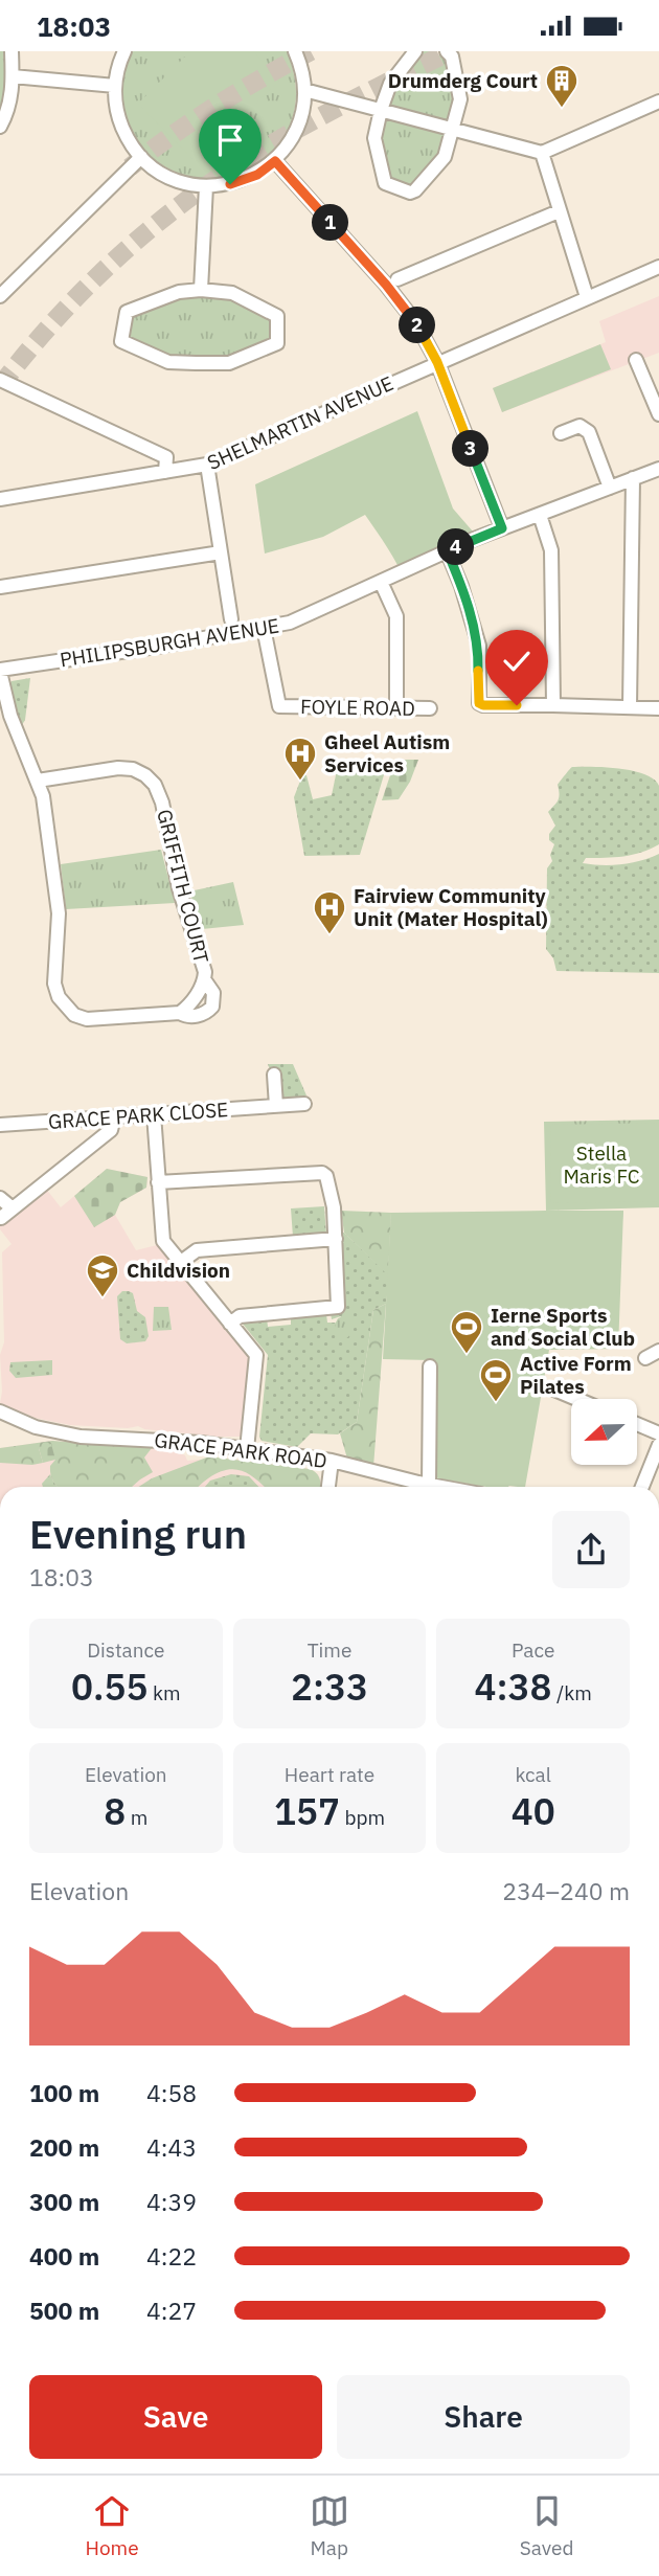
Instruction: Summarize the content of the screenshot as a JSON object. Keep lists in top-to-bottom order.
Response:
{
  "streets": {
    "street": [
      "SHELMARTIN AVENUE",
      "PHILIPSBURGH AVENUE",
      "FOYLE ROAD",
      "GRIFFITH COURT",
      "GRACE PARK CLOSE",
      "GRACE PARK ROAD"
    ]
  },
  "crossings": [
    ["PHILIPSBURGH AVENUE", "FOYLE ROAD"],
    ["PHILIPSBURGH AVENUE", "GRIFFITH COURT"]
  ],
  "parks": ["Stella Maris FC"],
  "places": {
    "building": ["Drumderg Court"],
    "hospital": ["Gheel Autism Services", "Fairview Community Unit (Mater Hospital)"],
    "school or university": ["Childvision"],
    "sports": ["Ierne Sports and Social Club", "Active Form Pilates"]
  },
  "north": "left",
  "page": {
    "status": "18:03",
    "pins": [
      "1",
      "2",
      "3",
      "4"
    ],
    "heading": ["Evening run", "18:03"],
    "stats": [
      ["Distance", "0.55 km"],
      ["Time", "2:33"],
      ["Pace", "4:38 /km"],
      ["Elevation", "8 m"],
      ["Heart rate", "157 bpm"],
      ["kcal", "40"]
    ],
    "chart": ["Elevation", "234–240 m"],
    "list": [
      {
        "name": "100 m",
        "note": "4:58"
      },
      {
        "name": "200 m",
        "note": "4:43"
      },
      {
        "name": "300 m",
        "note": "4:39"
      },
      {
        "name": "400 m",
        "note": "4:22"
      },
      {
        "name": "500 m",
        "note": "4:27"
      }
    ],
    "buttons": ["Save", "Share"],
    "tabs": ["Home", "Map", "Saved"]
  }
}
